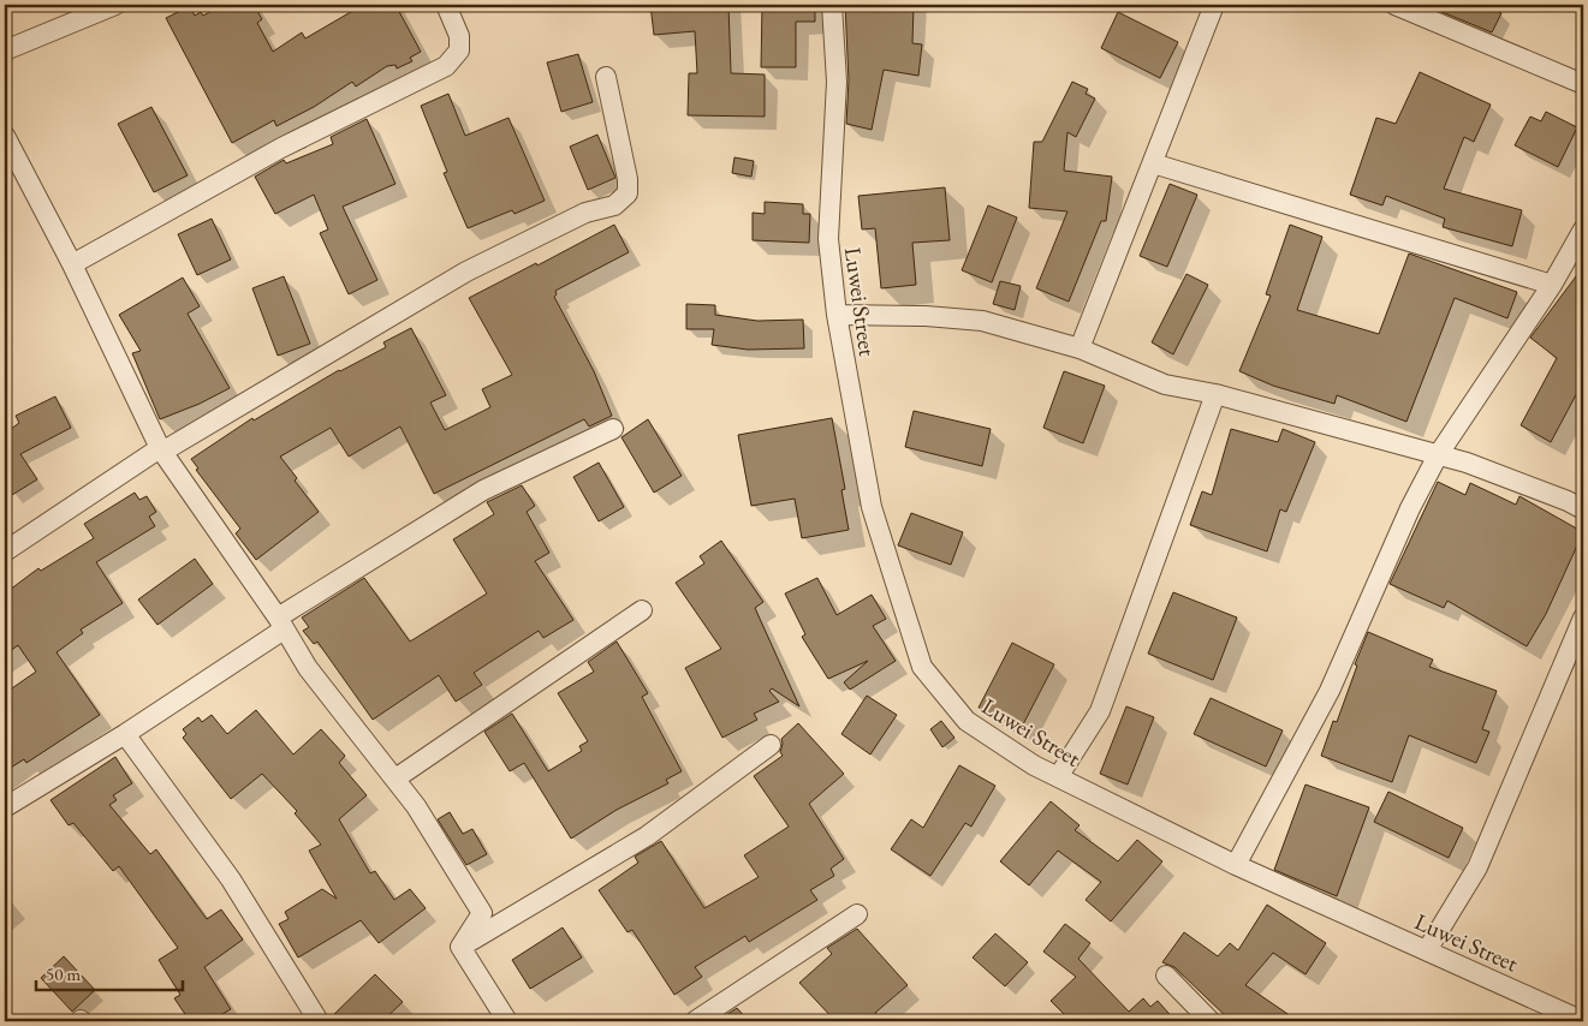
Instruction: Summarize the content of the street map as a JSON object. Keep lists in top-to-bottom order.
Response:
{
  "streets": {
    "street": ["Luwei Street"]
  },
  "scale_bar": "50 m"
}
